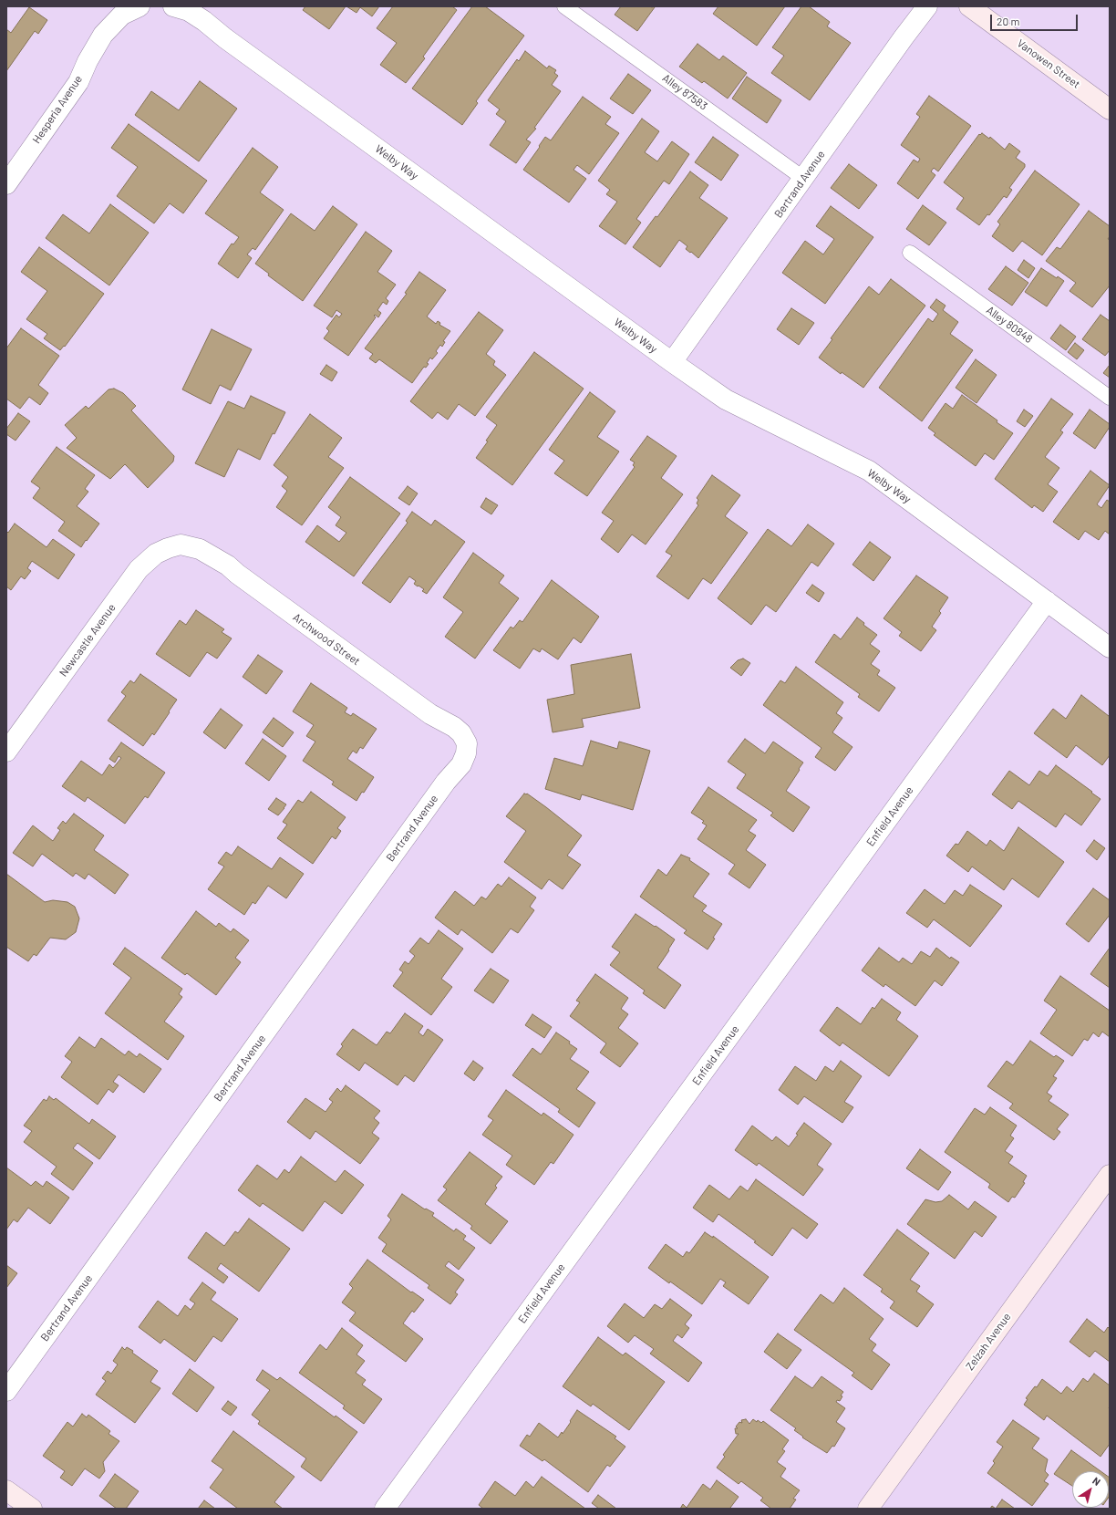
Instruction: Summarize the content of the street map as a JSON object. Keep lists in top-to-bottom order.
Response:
{
  "streets": {
    "street": [
      "Vanowen Street",
      "Hesperia Avenue",
      "Welby Way",
      "Bertrand Avenue",
      "Archwood Street",
      "Newcastle Avenue",
      "Enfield Avenue",
      "Zelzah Avenue"
    ],
    "lane": ["Alley 87583", "Alley 80848"]
  },
  "crossings": [
    ["Alley 87583", "Bertrand Avenue"],
    ["Welby Way", "Bertrand Avenue"],
    ["Welby Way", "Enfield Avenue"],
    ["Bertrand Avenue", "Archwood Street"],
    ["Archwood Street", "Newcastle Avenue"]
  ],
  "scale_bar": "20 m",
  "north": "top right"
}
